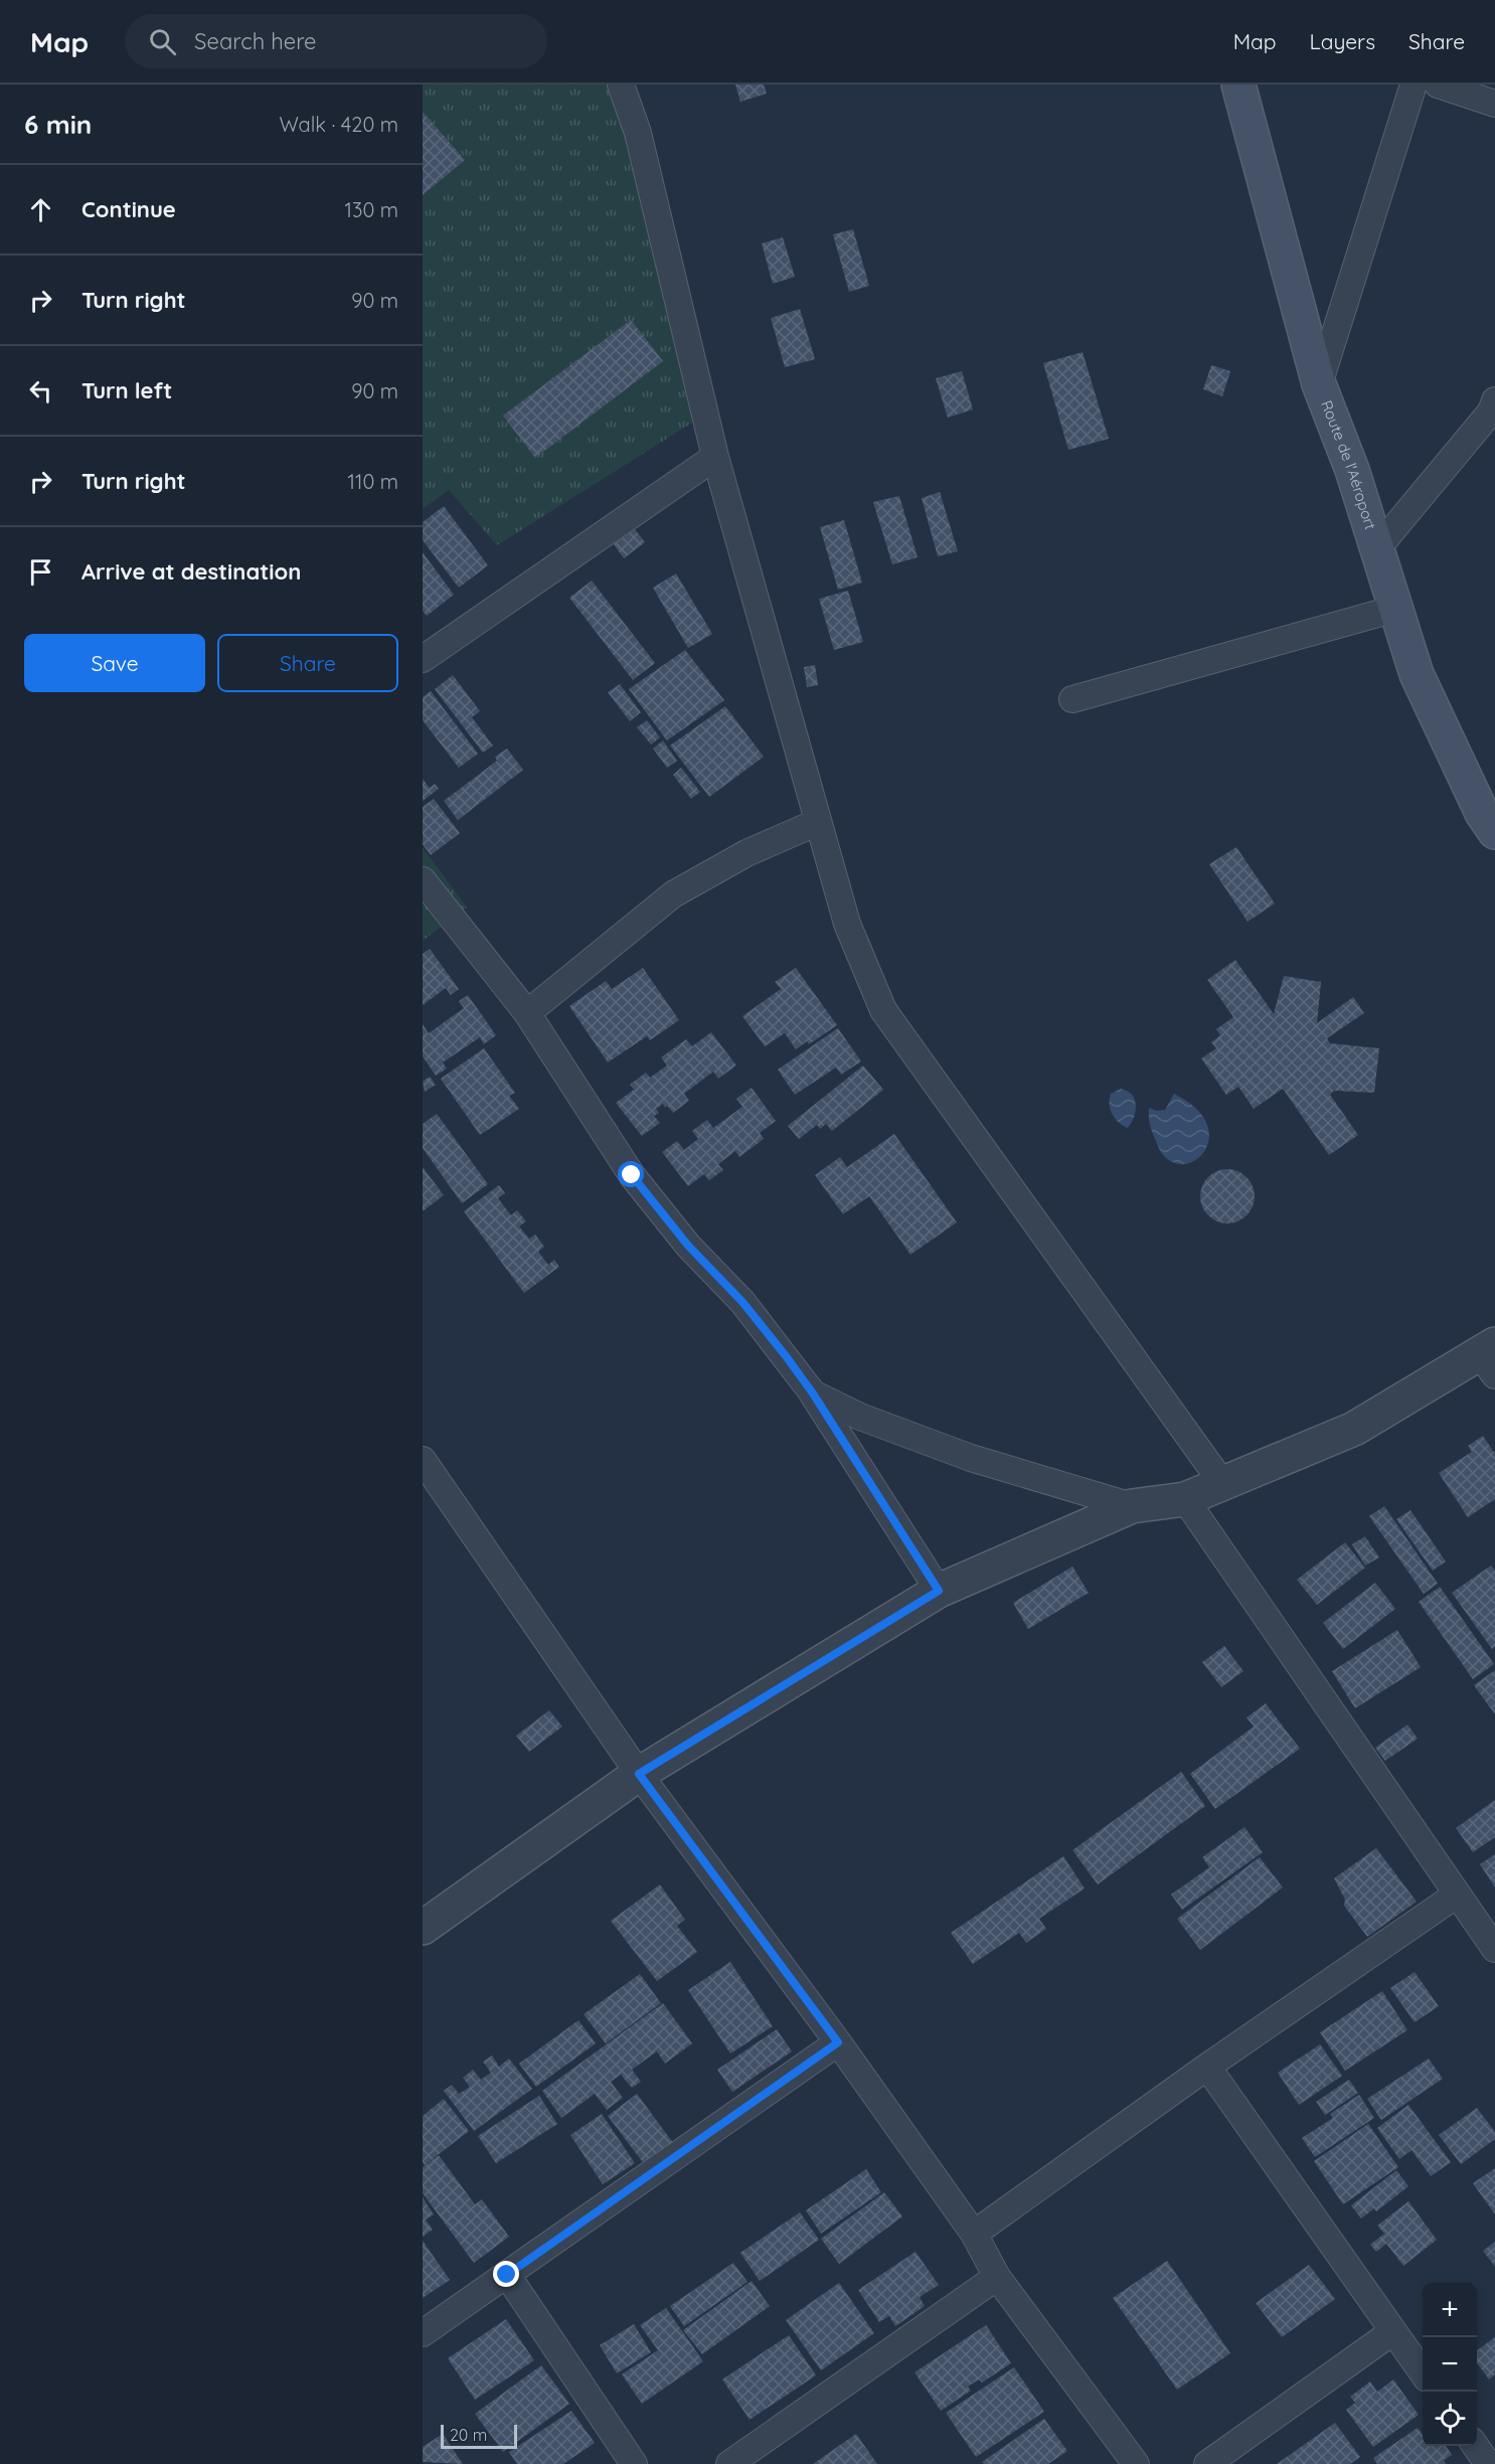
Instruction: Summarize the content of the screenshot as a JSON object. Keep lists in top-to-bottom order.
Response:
{
  "streets": {
    "main road": ["Route de l'Aéroport"]
  },
  "scale_bar": "20 m",
  "page": {
    "header": "Map",
    "search": "Search here",
    "nav": ["Map", "Layers", "Share"],
    "heading": ["6 min", "Walk · 420 m"],
    "list": [
      ["Continue", "130 m"],
      ["Turn right", "90 m"],
      ["Turn left", "90 m"],
      ["Turn right", "110 m"],
      "Arrive at destination"
    ],
    "buttons": ["Save", "Share"],
    "map_buttons": ["+", "−"],
    "scale": "20 m"
  }
}
